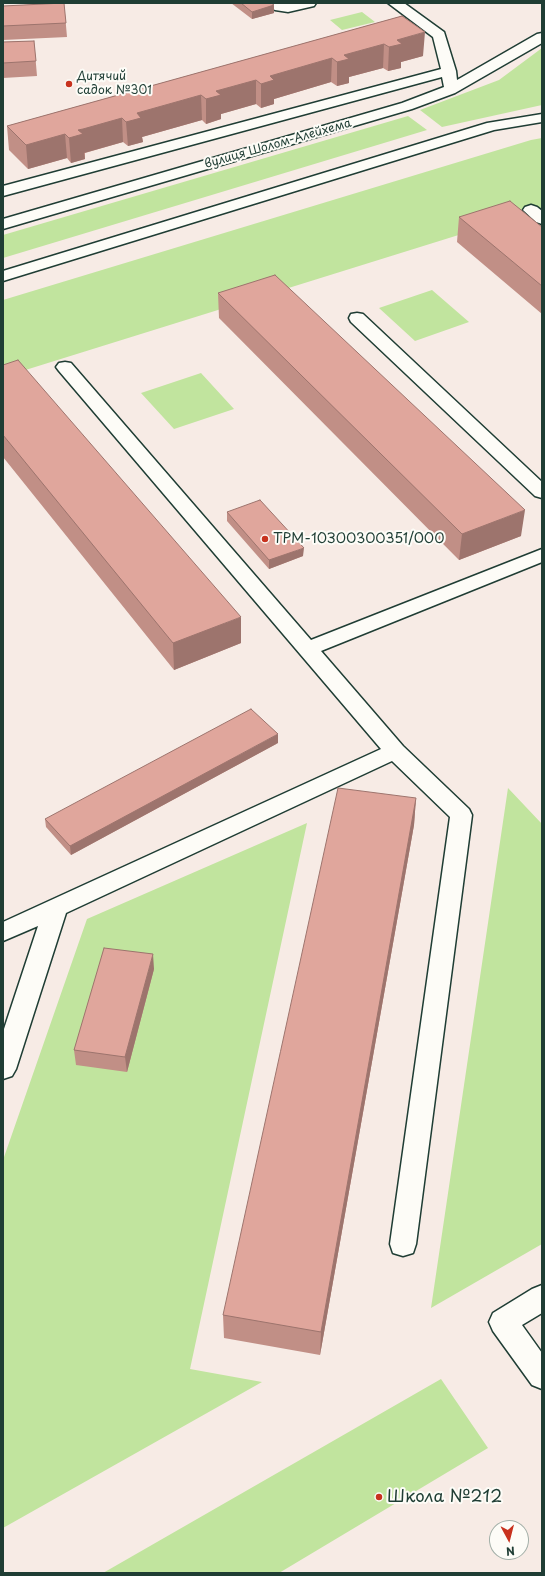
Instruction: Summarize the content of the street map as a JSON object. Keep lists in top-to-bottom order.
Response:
{
  "streets": {
    "street": ["вулиця Шолом-Алейхема"]
  },
  "places": ["Дитячий садок №301", "ТРМ-10300300351/000", "Школа №212"],
  "north": "bottom"
}
